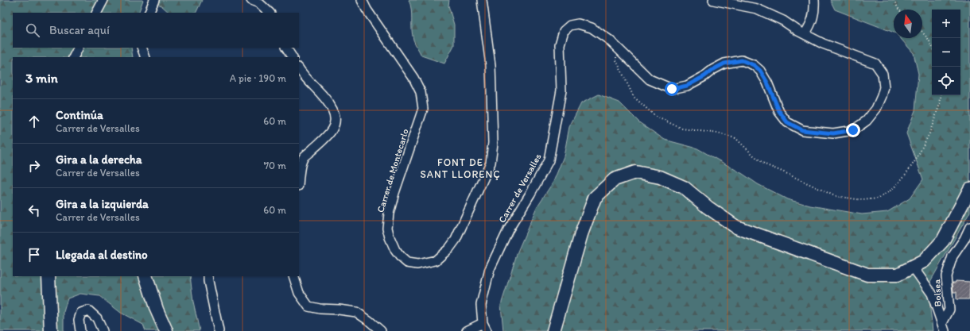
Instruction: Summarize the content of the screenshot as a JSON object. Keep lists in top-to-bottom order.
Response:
{
  "streets": {
    "street": ["Carrer de Montecarlo", "Carrer de Versalles", "Bolsea"]
  },
  "districts": ["FONT DE SANT LLORENÇ"],
  "north": "top",
  "page": {
    "map_buttons": ["+", "−"],
    "search": "Buscar aquí",
    "heading": ["3 min", "A pie · 190 m"],
    "list": [
      ["Continúa", "Carrer de Versalles", "60 m"],
      ["Gira a la derecha", "Carrer de Versalles", "70 m"],
      ["Gira a la izquierda", "Carrer de Versalles", "60 m"],
      "Llegada al destino"
    ]
  }
}
